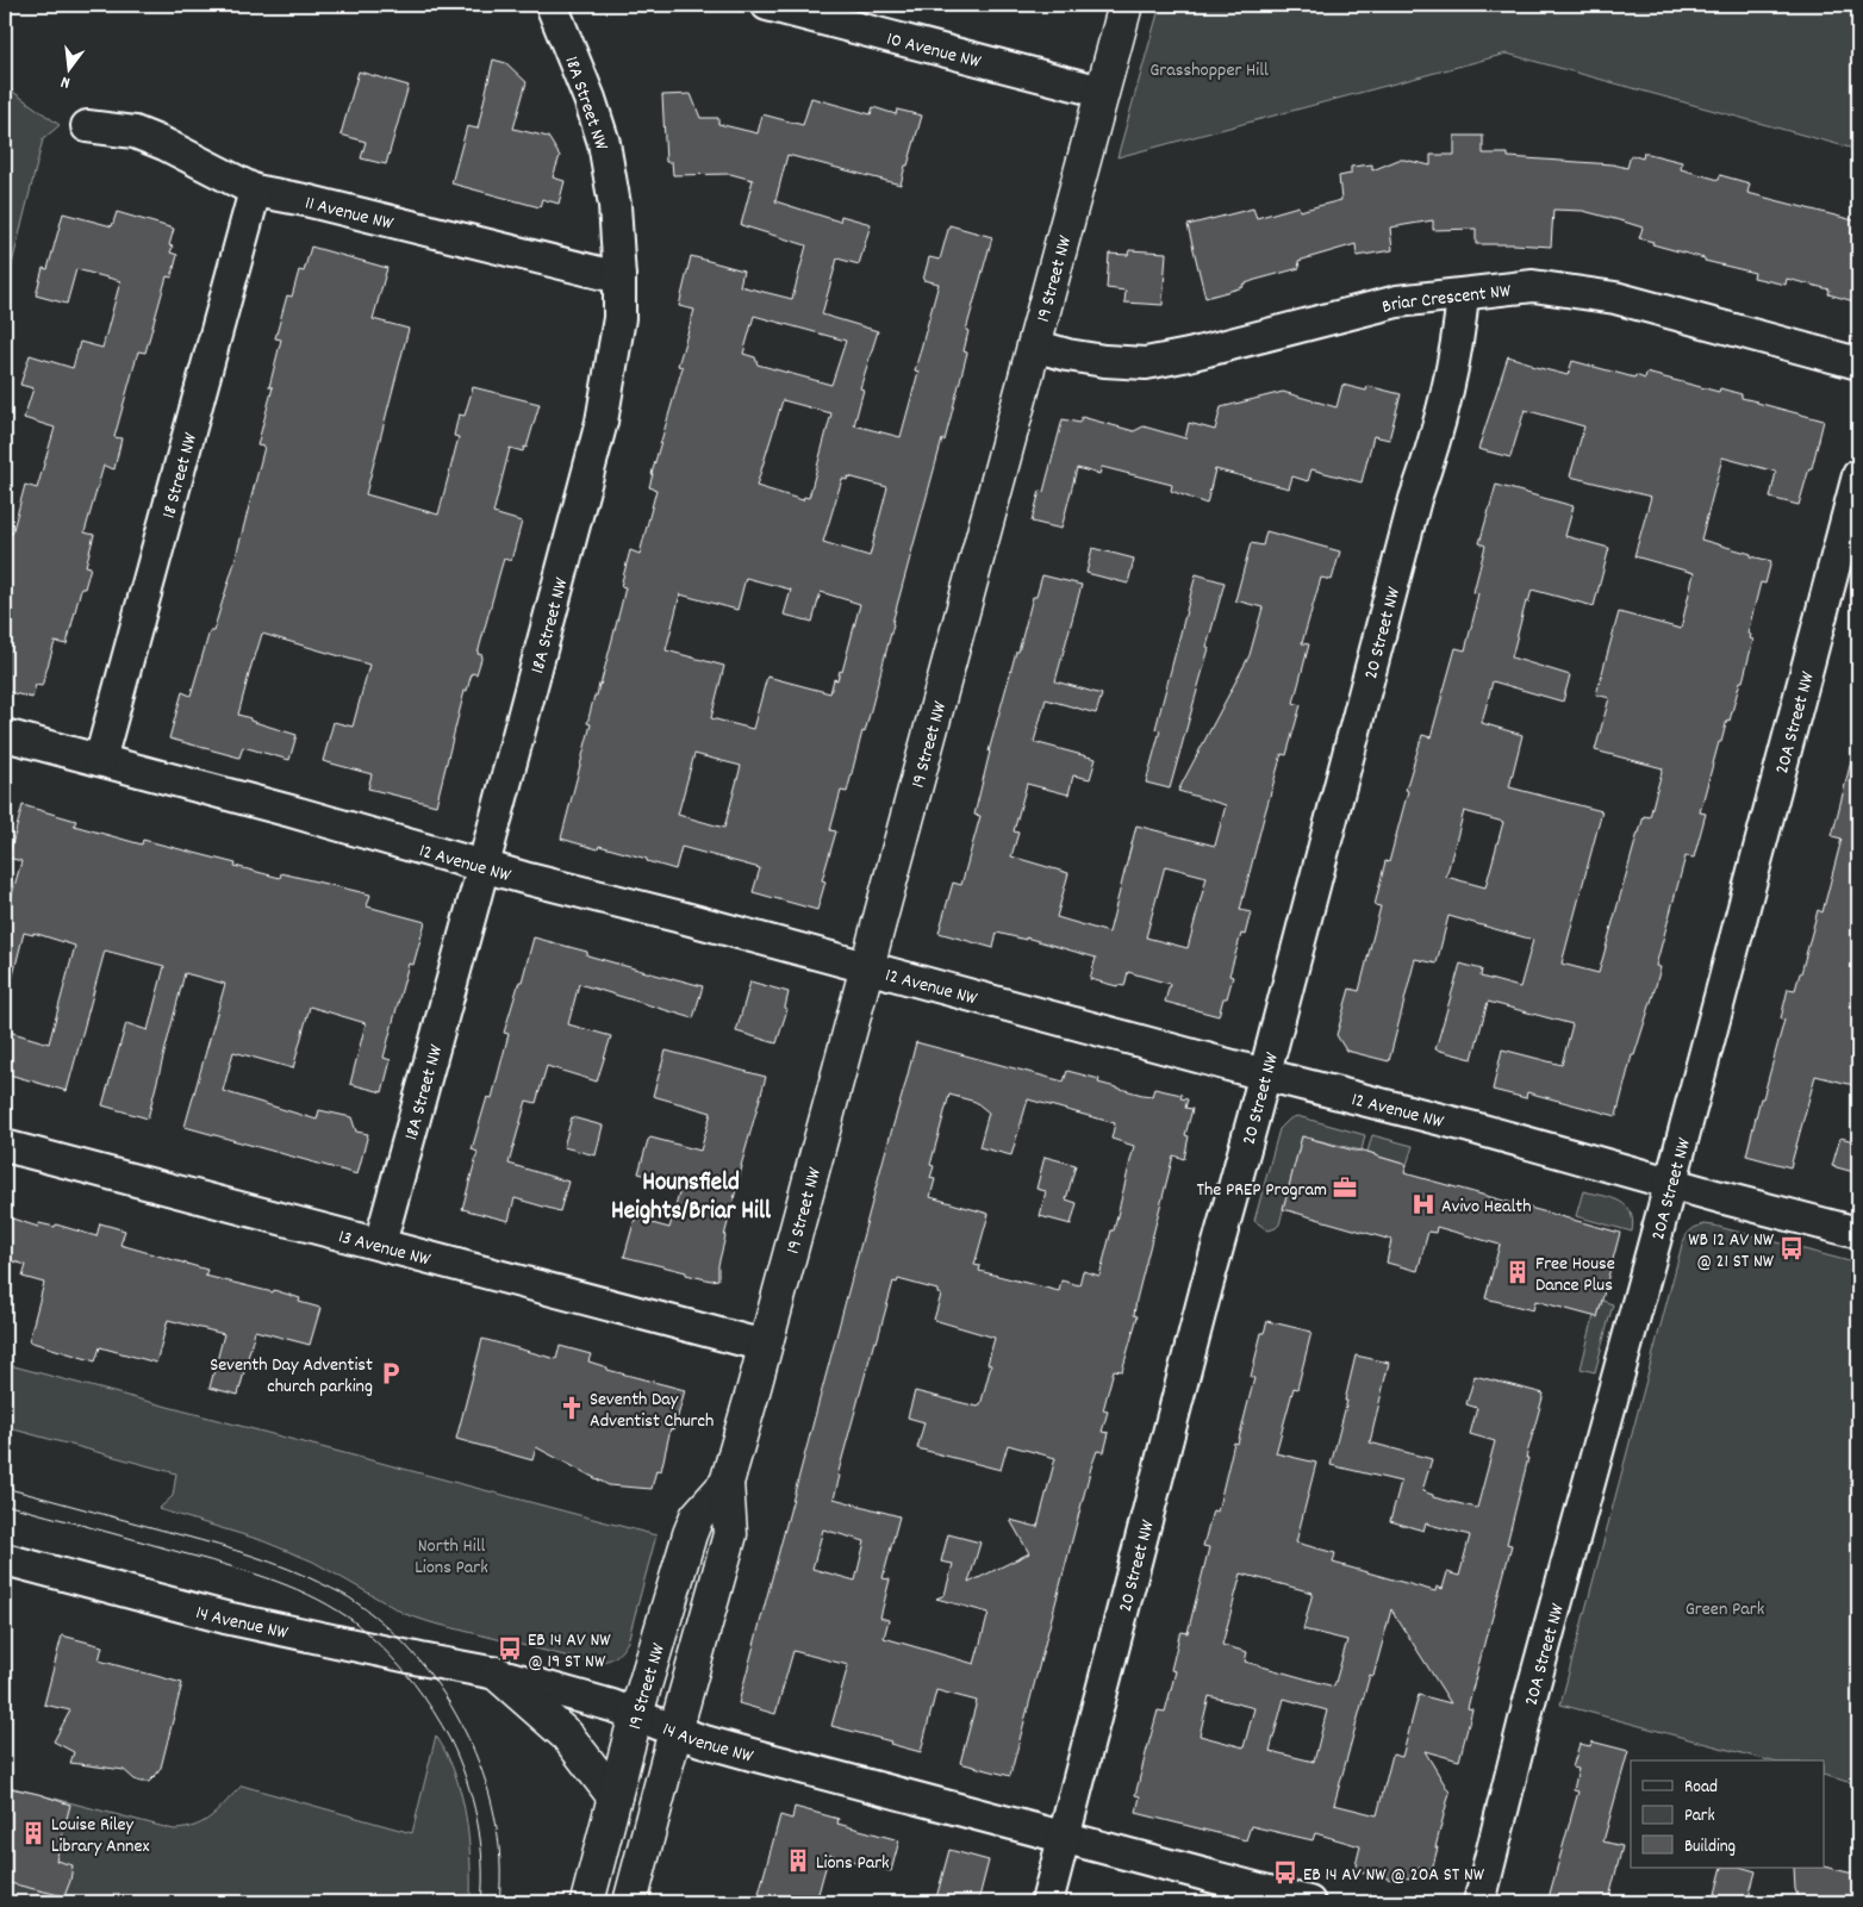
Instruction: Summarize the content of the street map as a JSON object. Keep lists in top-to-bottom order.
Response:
{
  "streets": {
    "street": [
      "10 Avenue NW",
      "18A Street NW",
      "11 Avenue NW",
      "19 Street NW",
      "Briar Crescent NW",
      "18 Street NW",
      "20 Street NW",
      "20A Street NW",
      "12 Avenue NW",
      "13 Avenue NW",
      "14 Avenue NW"
    ]
  },
  "crossings": [
    ["10 Avenue NW", "19 Street NW"],
    ["18A Street NW", "11 Avenue NW"],
    ["18A Street NW", "12 Avenue NW"],
    ["18A Street NW", "13 Avenue NW"],
    ["11 Avenue NW", "18 Street NW"],
    ["19 Street NW", "Briar Crescent NW"],
    ["19 Street NW", "12 Avenue NW"],
    ["19 Street NW", "13 Avenue NW"],
    ["19 Street NW", "14 Avenue NW"],
    ["Briar Crescent NW", "20 Street NW"],
    ["18 Street NW", "12 Avenue NW"],
    ["20 Street NW", "12 Avenue NW"],
    ["20 Street NW", "14 Avenue NW"],
    ["20A Street NW", "12 Avenue NW"]
  ],
  "districts": ["Hounsfield Heights/Briar Hill"],
  "parks": ["Grasshopper Hill", "North Hill Lions Park", "Green Park"],
  "places": {
    "office": ["The PREP Program"],
    "hospital": ["Avivo Health"],
    "bus stop": ["WB 12 AV NW @ 21 ST NW", "EB 14 AV NW @ 19 ST NW", "EB 14 AV NW @ 20A ST NW"],
    "building": ["Free House Dance Plus", "Louise Riley Library Annex", "Lions Park"],
    "parking": ["Seventh Day Adventist church parking"],
    "church": ["Seventh Day Adventist Church"]
  },
  "legend": ["Road", "Park", "Building"],
  "north": "bottom"
}
